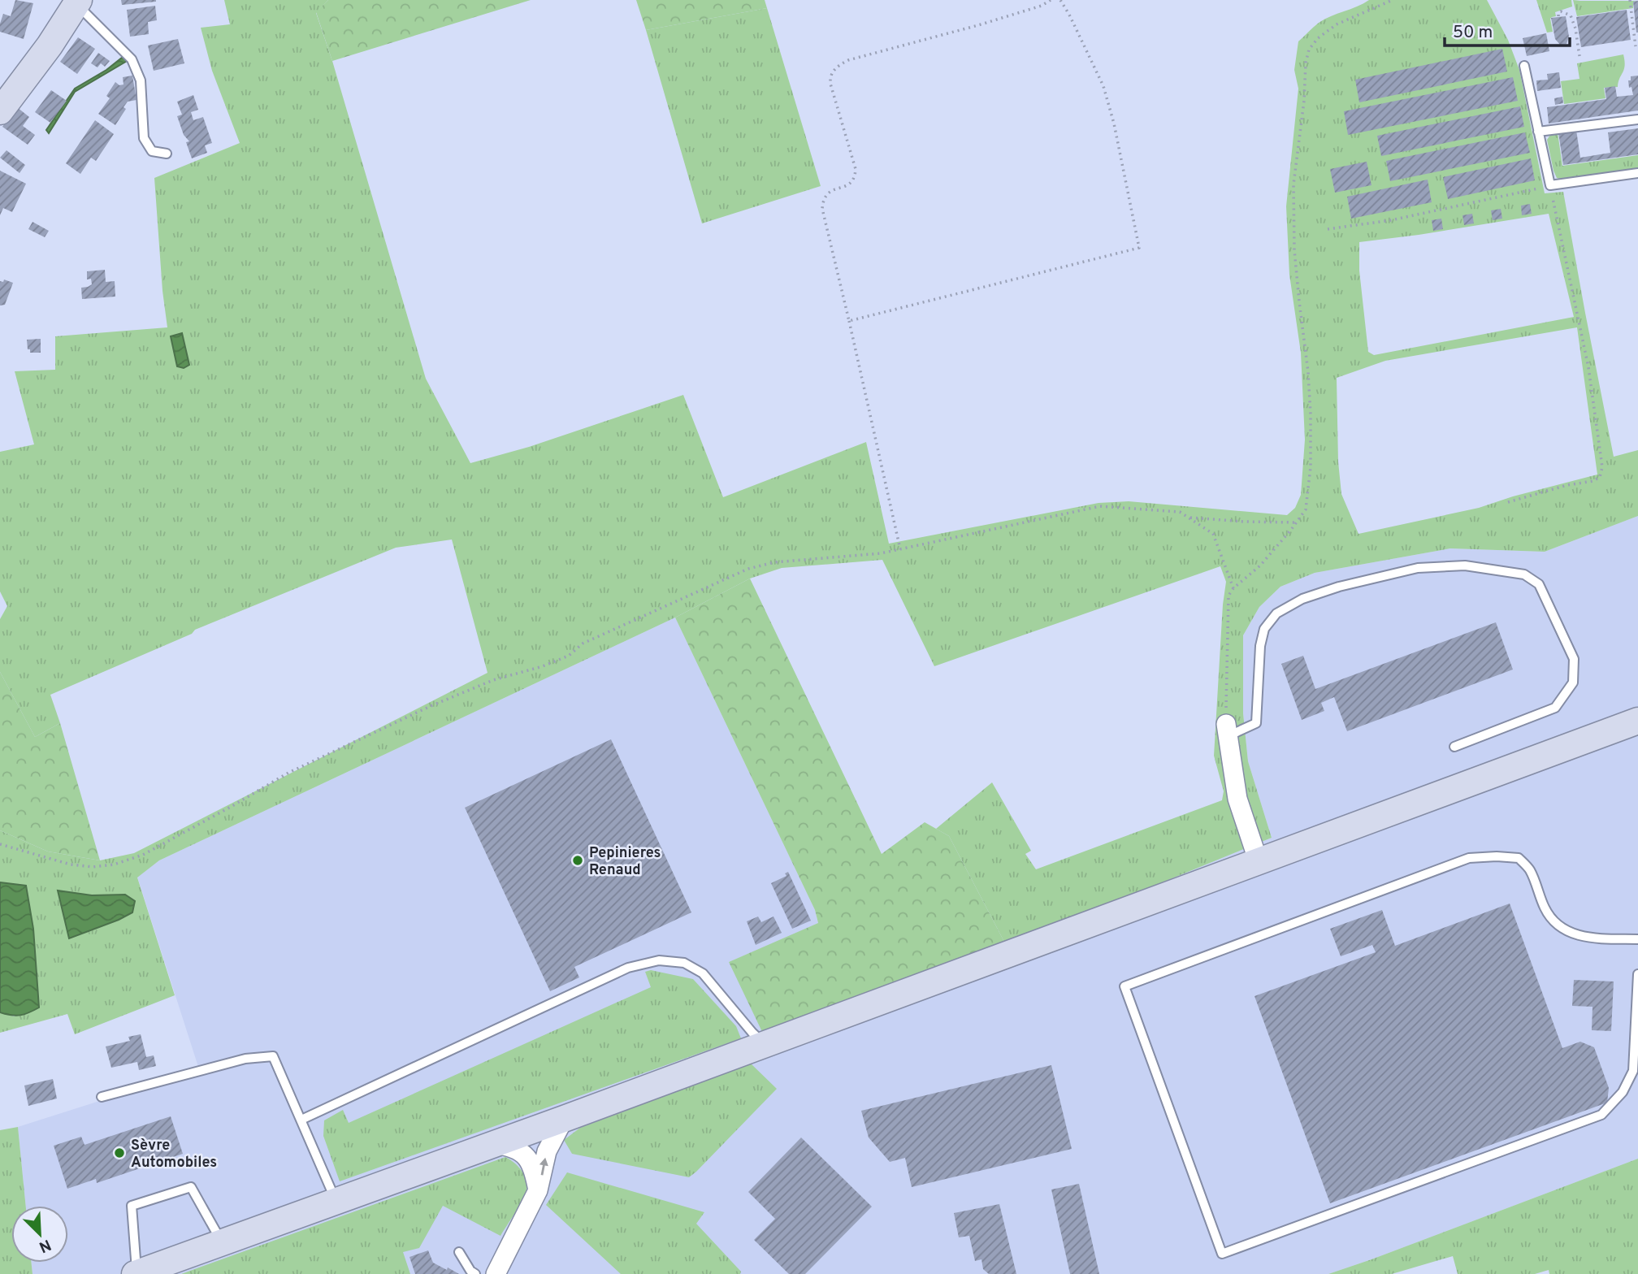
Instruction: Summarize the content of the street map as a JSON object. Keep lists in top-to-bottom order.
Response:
{
  "places": ["Pepinieres Renaud", "Sèvre Automobiles"],
  "scale_bar": "50 m",
  "north": "bottom right"
}
